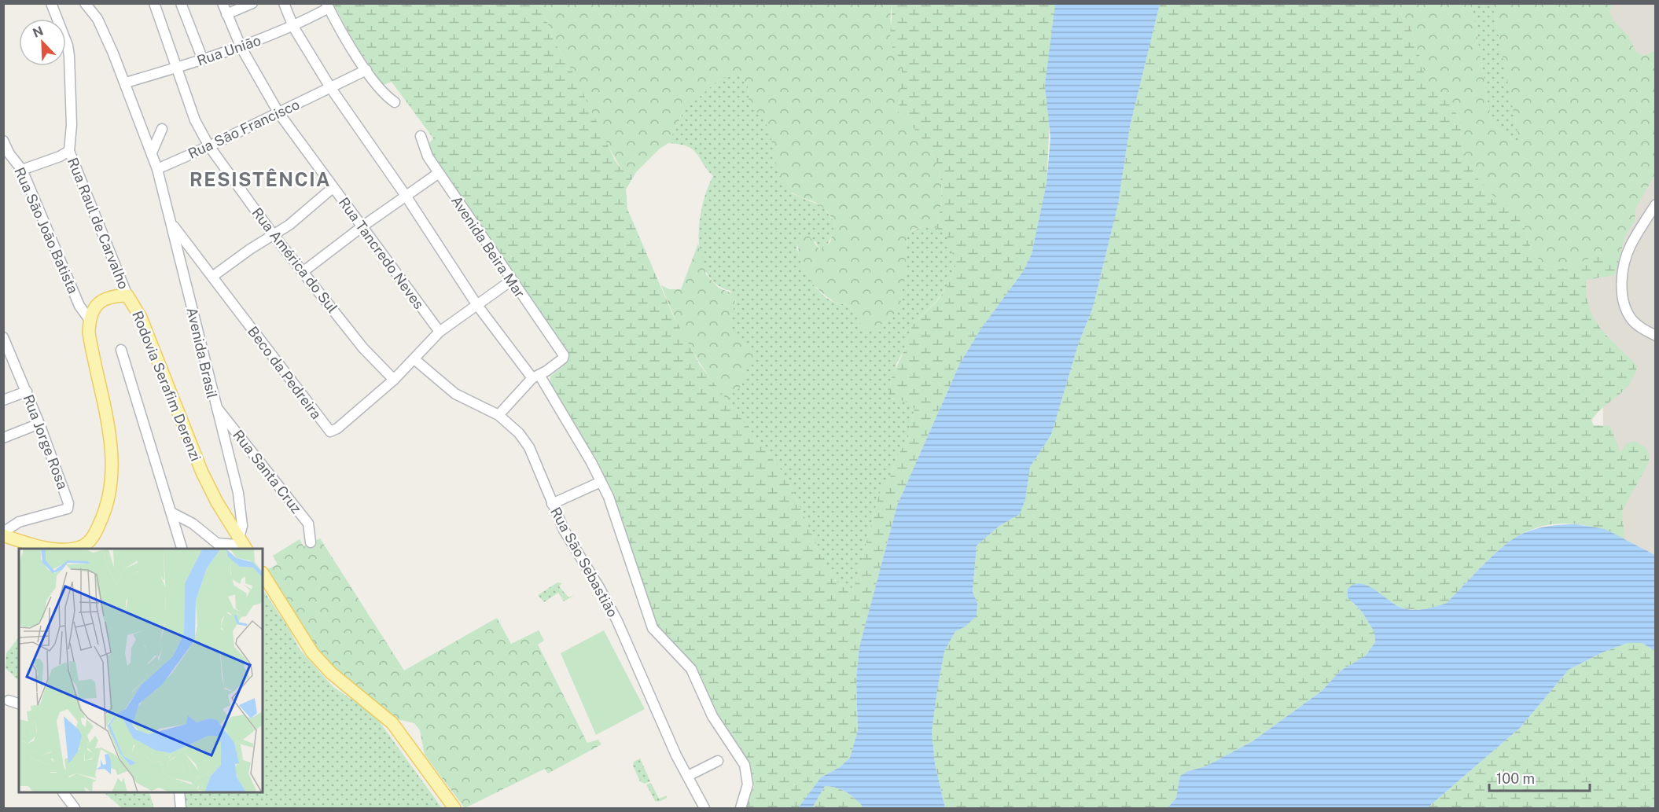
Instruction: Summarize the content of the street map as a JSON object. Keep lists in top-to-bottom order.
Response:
{
  "streets": {
    "main road": ["Rodovia Serafim Derenzi"],
    "street": [
      "Rua União",
      "Rua São Francisco",
      "Rua Raul de Carvalho",
      "Rua São João Batista",
      "Avenida Beira Mar",
      "Rua Tancredo Neves",
      "Rua América do Sul",
      "Avenida Brasil",
      "Beco da Pedreira",
      "Rua Jorge Rosa",
      "Rua Santa Cruz",
      "Rua São Sebastião"
    ]
  },
  "crossings": [
    ["Rua União", "Rua Tancredo Neves"],
    ["Rua União", "Rua América do Sul"],
    ["Rua São Francisco", "Rua Tancredo Neves"],
    ["Rua São Francisco", "Rua América do Sul"],
    ["Rua São Francisco", "Avenida Brasil"],
    ["Rua Raul de Carvalho", "Rodovia Serafim Derenzi"],
    ["Rua São João Batista", "Rodovia Serafim Derenzi"],
    ["Avenida Beira Mar", "Beco da Pedreira"],
    ["Rua Tancredo Neves", "Beco da Pedreira"],
    ["Rua América do Sul", "Beco da Pedreira"],
    ["Avenida Brasil", "Beco da Pedreira"],
    ["Avenida Brasil", "Rodovia Serafim Derenzi"],
    ["Avenida Brasil", "Rua Santa Cruz"],
    ["Beco da Pedreira", "Rua São Sebastião"]
  ],
  "districts": ["RESISTÊNCIA"],
  "scale_bar": "100 m",
  "north": "top left"
}
